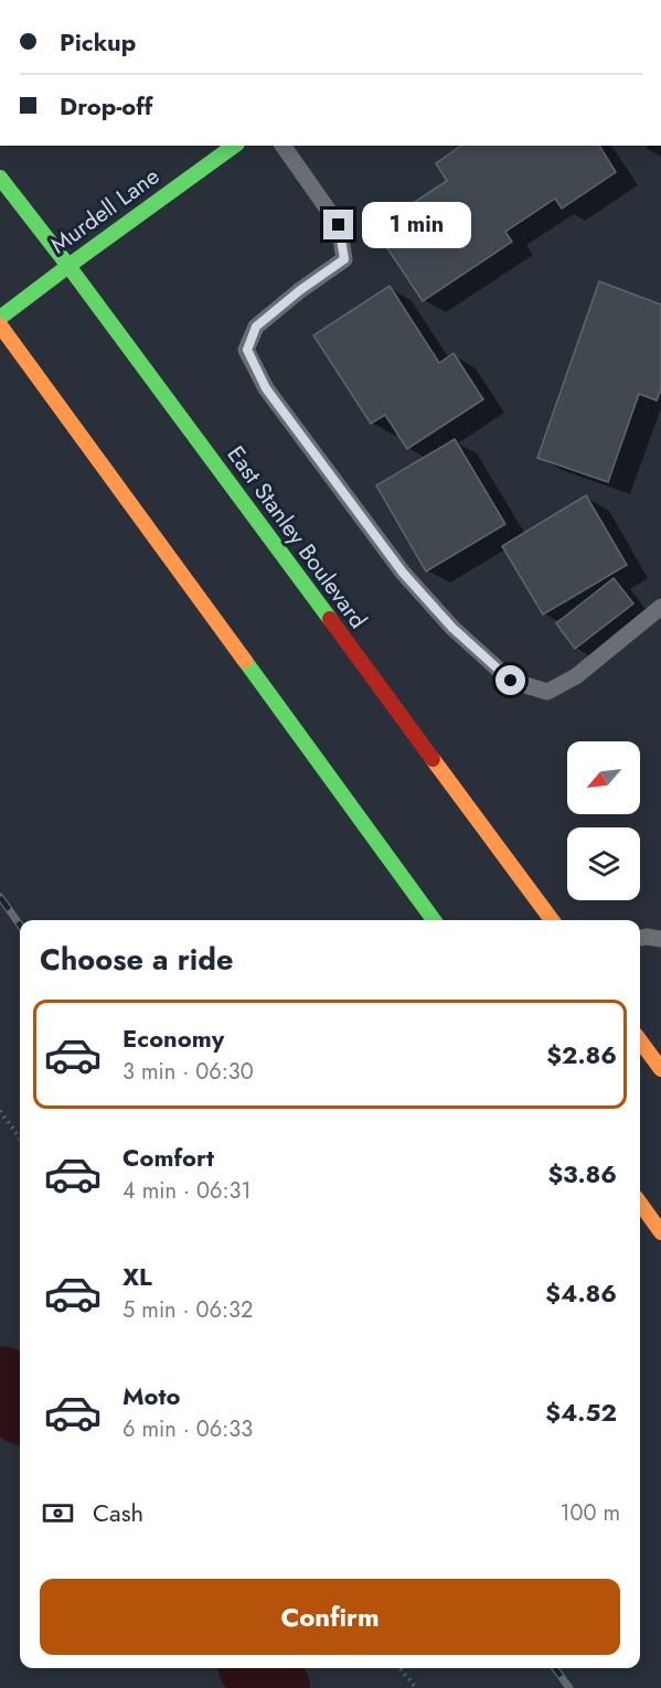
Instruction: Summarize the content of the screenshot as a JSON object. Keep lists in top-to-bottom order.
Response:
{
  "streets": {
    "main road": ["Murdell Lane", "East Stanley Boulevard"]
  },
  "crossings": [
    ["Murdell Lane", "East Stanley Boulevard"]
  ],
  "north": "bottom left",
  "page": {
    "banner": ["Pickup", "Drop-off"],
    "bubble": "1 min",
    "heading": "Choose a ride",
    "list": [
      {
        "name": "Economy",
        "note": "3 min · 06:30",
        "value": "$2.86"
      },
      {
        "name": "Comfort",
        "note": "4 min · 06:31",
        "value": "$3.86"
      },
      {
        "name": "XL",
        "note": "5 min · 06:32",
        "value": "$4.86"
      },
      {
        "name": "Moto",
        "note": "6 min · 06:33",
        "value": "$4.52"
      }
    ],
    "pay": ["Cash", "100 m"],
    "buttons": "Confirm"
  }
}
